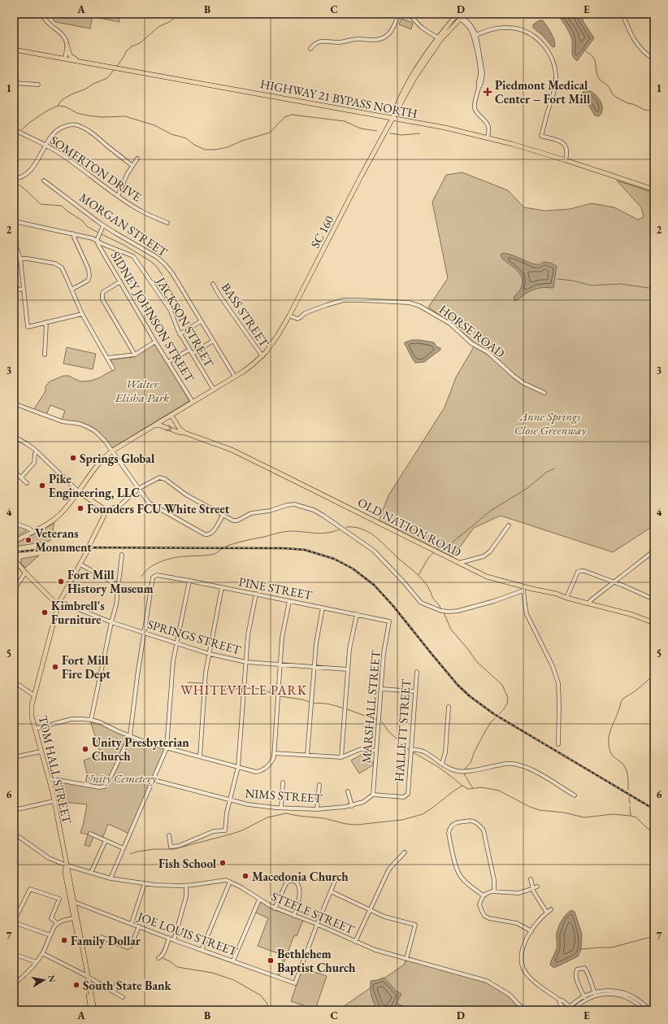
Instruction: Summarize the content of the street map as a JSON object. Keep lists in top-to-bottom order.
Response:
{
  "streets": {
    "main road": [
      "HIGHWAY 21 BYPASS NORTH",
      "SC 160",
      "OLD NATION ROAD",
      "TOM HALL STREET"
    ],
    "street": [
      "SOMERTON DRIVE",
      "MORGAN STREET",
      "BASS STREET",
      "SIDNEY JOHNSON STREET",
      "JACKSON STREET",
      "HORSE ROAD",
      "PINE STREET",
      "SPRINGS STREET",
      "MARSHALL STREET",
      "HALLETT STREET",
      "NIMS STREET",
      "STEELE STREET",
      "JOE LOUIS STREET"
    ]
  },
  "crossings": [
    ["HIGHWAY 21 BYPASS NORTH", "SC 160"],
    ["SC 160", "BASS STREET"],
    ["SC 160", "HORSE ROAD"],
    ["SIDNEY JOHNSON STREET", "JACKSON STREET"],
    ["PINE STREET", "SPRINGS STREET"],
    ["PINE STREET", "MARSHALL STREET"],
    ["SPRINGS STREET", "TOM HALL STREET"],
    ["MARSHALL STREET", "HALLETT STREET"],
    ["MARSHALL STREET", "NIMS STREET"],
    ["HALLETT STREET", "NIMS STREET"],
    ["TOM HALL STREET", "STEELE STREET"],
    ["TOM HALL STREET", "JOE LOUIS STREET"],
    ["STEELE STREET", "JOE LOUIS STREET"]
  ],
  "districts": ["WHITEVILLE PARK"],
  "parks": ["Walter Elisha Park", "Anne Springs Close Greenway", "Unity Cemetery"],
  "places": {
    "health": ["Piedmont Medical Center – Fort Mill"],
    "other": [
      "Springs Global",
      "Pike Engineering, LLC",
      "Founders FCU White Street",
      "Veterans Monument",
      "Fort Mill History Museum",
      "Kimbrell's Furniture",
      "Fort Mill Fire Dept",
      "Unity Presbyterian Church",
      "Fish School",
      "Macedonia Church",
      "Family Dollar",
      "Bethlehem Baptist Church",
      "South State Bank"
    ]
  },
  "north": "right",
  "grid": {
    "columns": [
      "A",
      "B",
      "C",
      "D",
      "E"
    ],
    "rows": [
      "1",
      "2",
      "3",
      "4",
      "5",
      "6",
      "7"
    ]
  }
}
